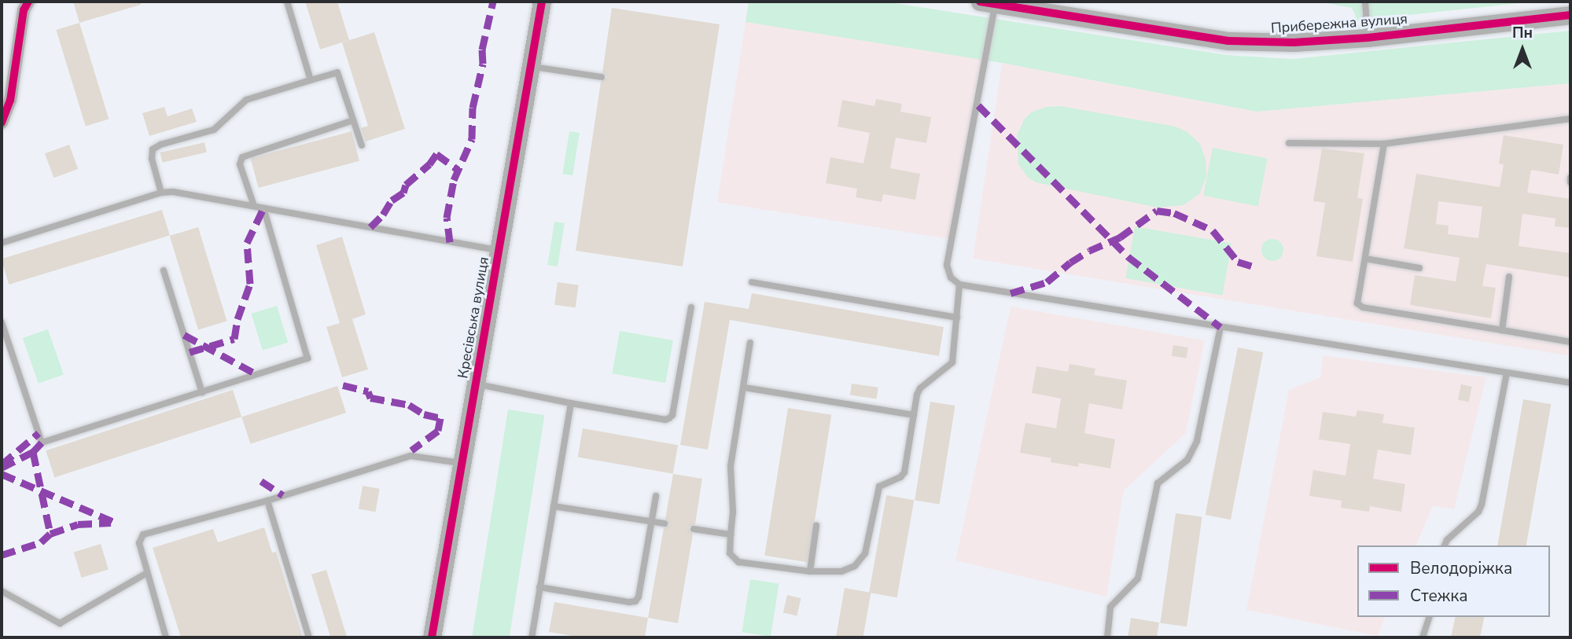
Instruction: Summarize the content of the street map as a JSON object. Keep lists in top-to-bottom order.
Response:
{
  "streets": {
    "street": ["Прибережна вулиця", "Кресівська вулиця"]
  },
  "legend": ["Велодоріжка", "Стежка"],
  "north": "top"
}
